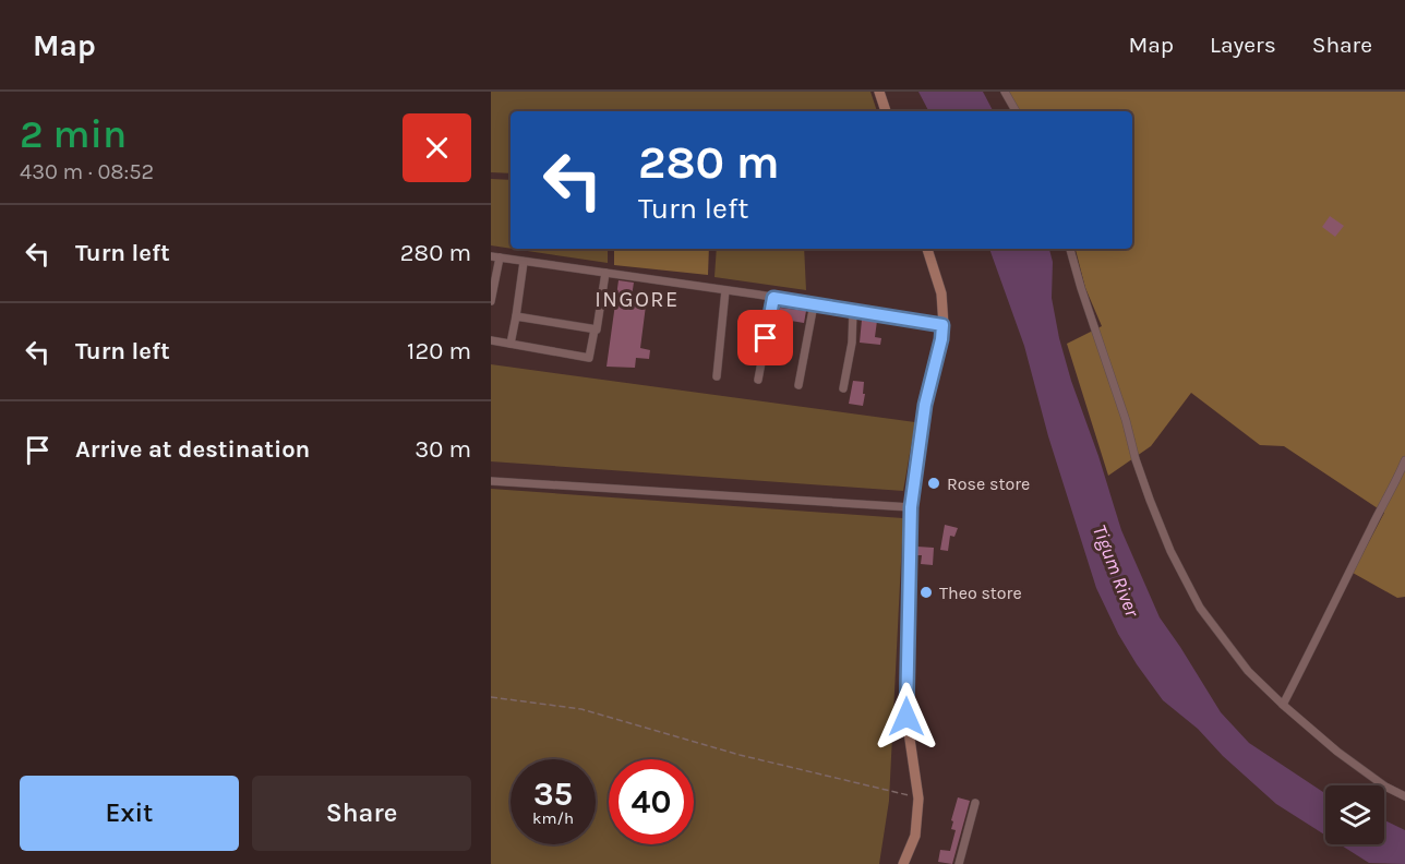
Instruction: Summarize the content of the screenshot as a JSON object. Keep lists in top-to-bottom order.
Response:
{
  "districts": ["INGORE"],
  "water": ["Tigum River"],
  "places": ["Rose store", "Theo store"],
  "page": {
    "header": "Map",
    "nav": ["Map", "Layers", "Share"],
    "heading": ["2 min", "430 m · 08:52"],
    "turn": ["280 m", "Turn left"],
    "list": [
      {
        "name": "Turn left",
        "value": "280 m"
      },
      {
        "name": "Turn left",
        "value": "120 m"
      },
      {
        "name": "Arrive at destination",
        "value": "30 m"
      }
    ],
    "speed": "35 km/h",
    "limit": "40",
    "buttons": ["Exit", "Share"]
  }
}
